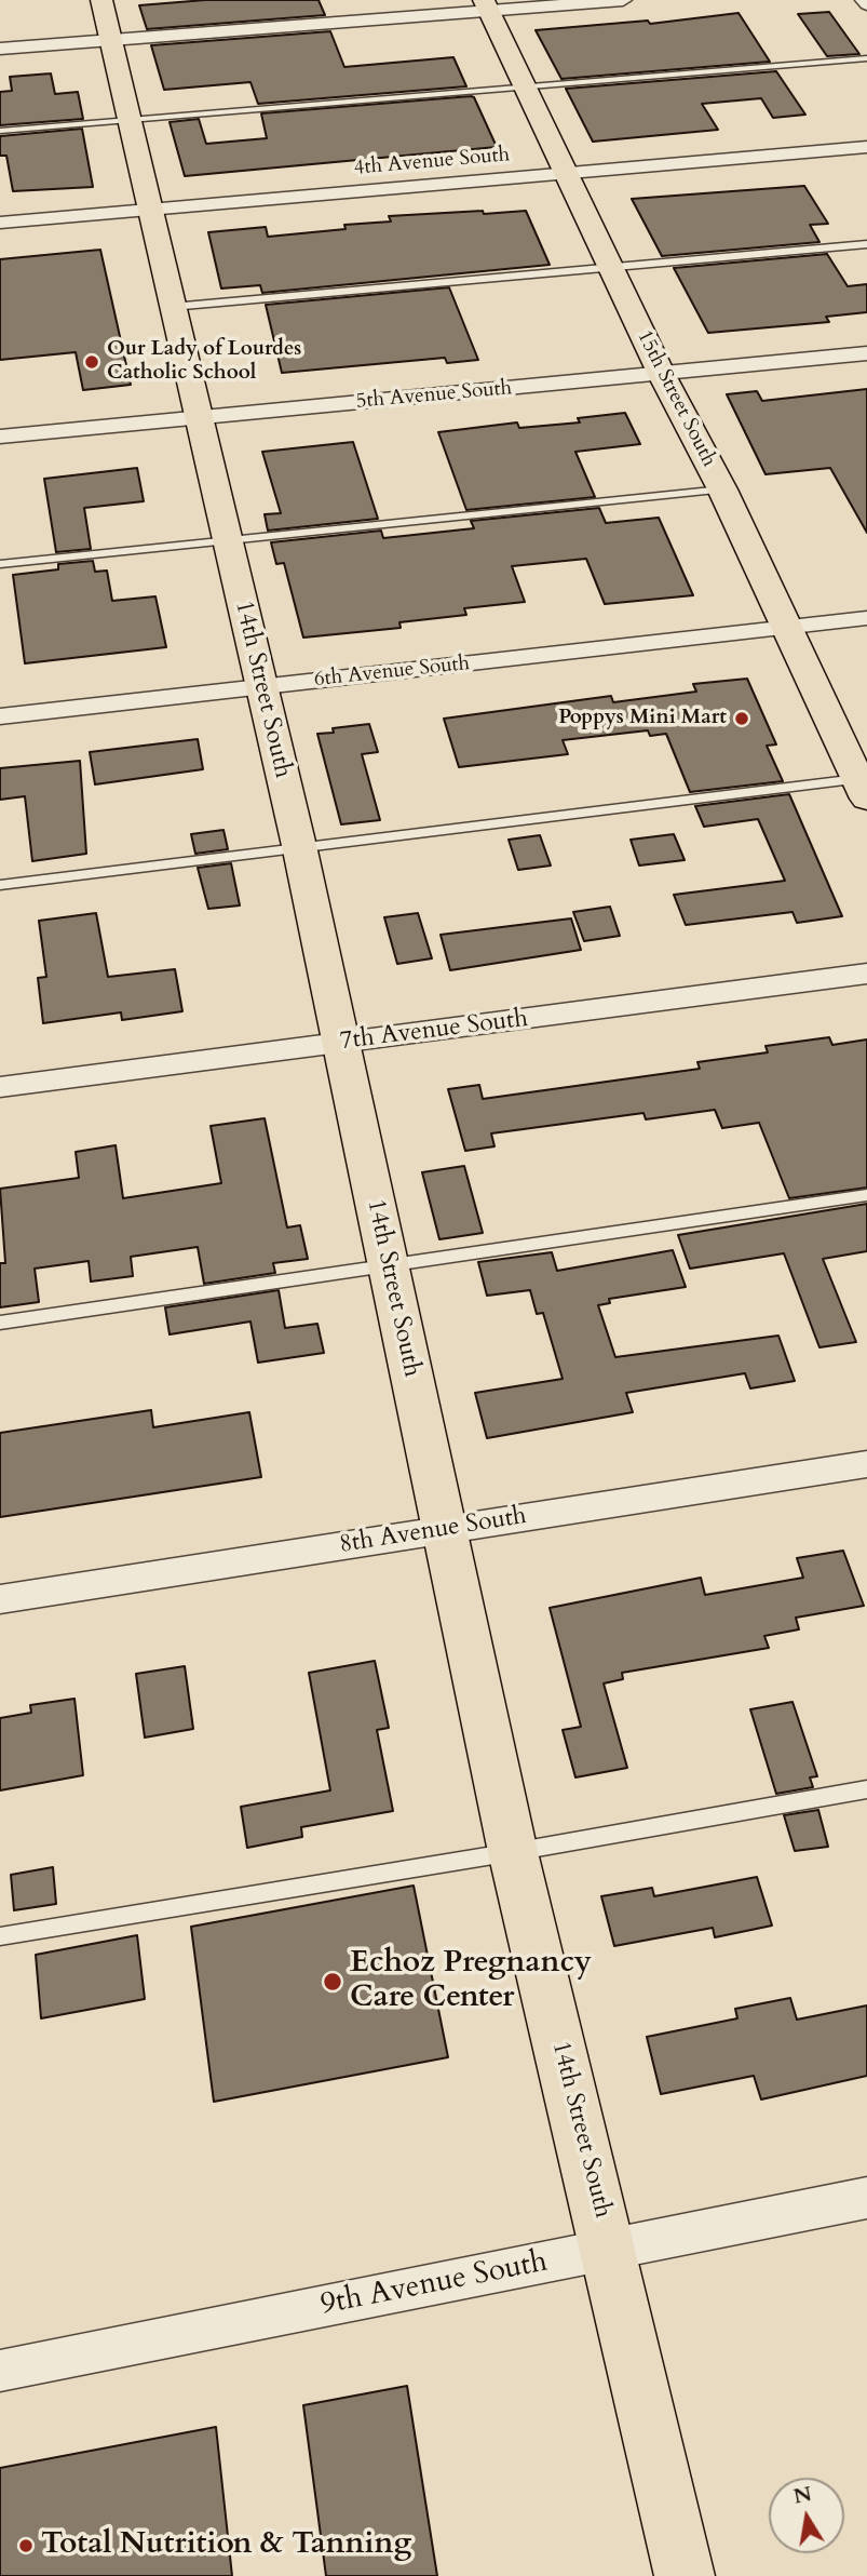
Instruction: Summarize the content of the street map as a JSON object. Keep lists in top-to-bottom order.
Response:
{
  "streets": {
    "main road": ["15th Street South", "14th Street South"],
    "street": [
      "4th Avenue South",
      "5th Avenue South",
      "6th Avenue South",
      "7th Avenue South",
      "8th Avenue South",
      "9th Avenue South"
    ]
  },
  "crossings": [
    ["4th Avenue South", "15th Street South"],
    ["4th Avenue South", "14th Street South"],
    ["5th Avenue South", "15th Street South"],
    ["5th Avenue South", "14th Street South"],
    ["15th Street South", "6th Avenue South"],
    ["6th Avenue South", "14th Street South"],
    ["14th Street South", "7th Avenue South"],
    ["14th Street South", "8th Avenue South"],
    ["14th Street South", "9th Avenue South"]
  ],
  "places": [
    "Our Lady of Lourdes Catholic School",
    "Poppys Mini Mart",
    "Echoz Pregnancy Care Center",
    "Total Nutrition & Tanning"
  ],
  "north": "top"
}
